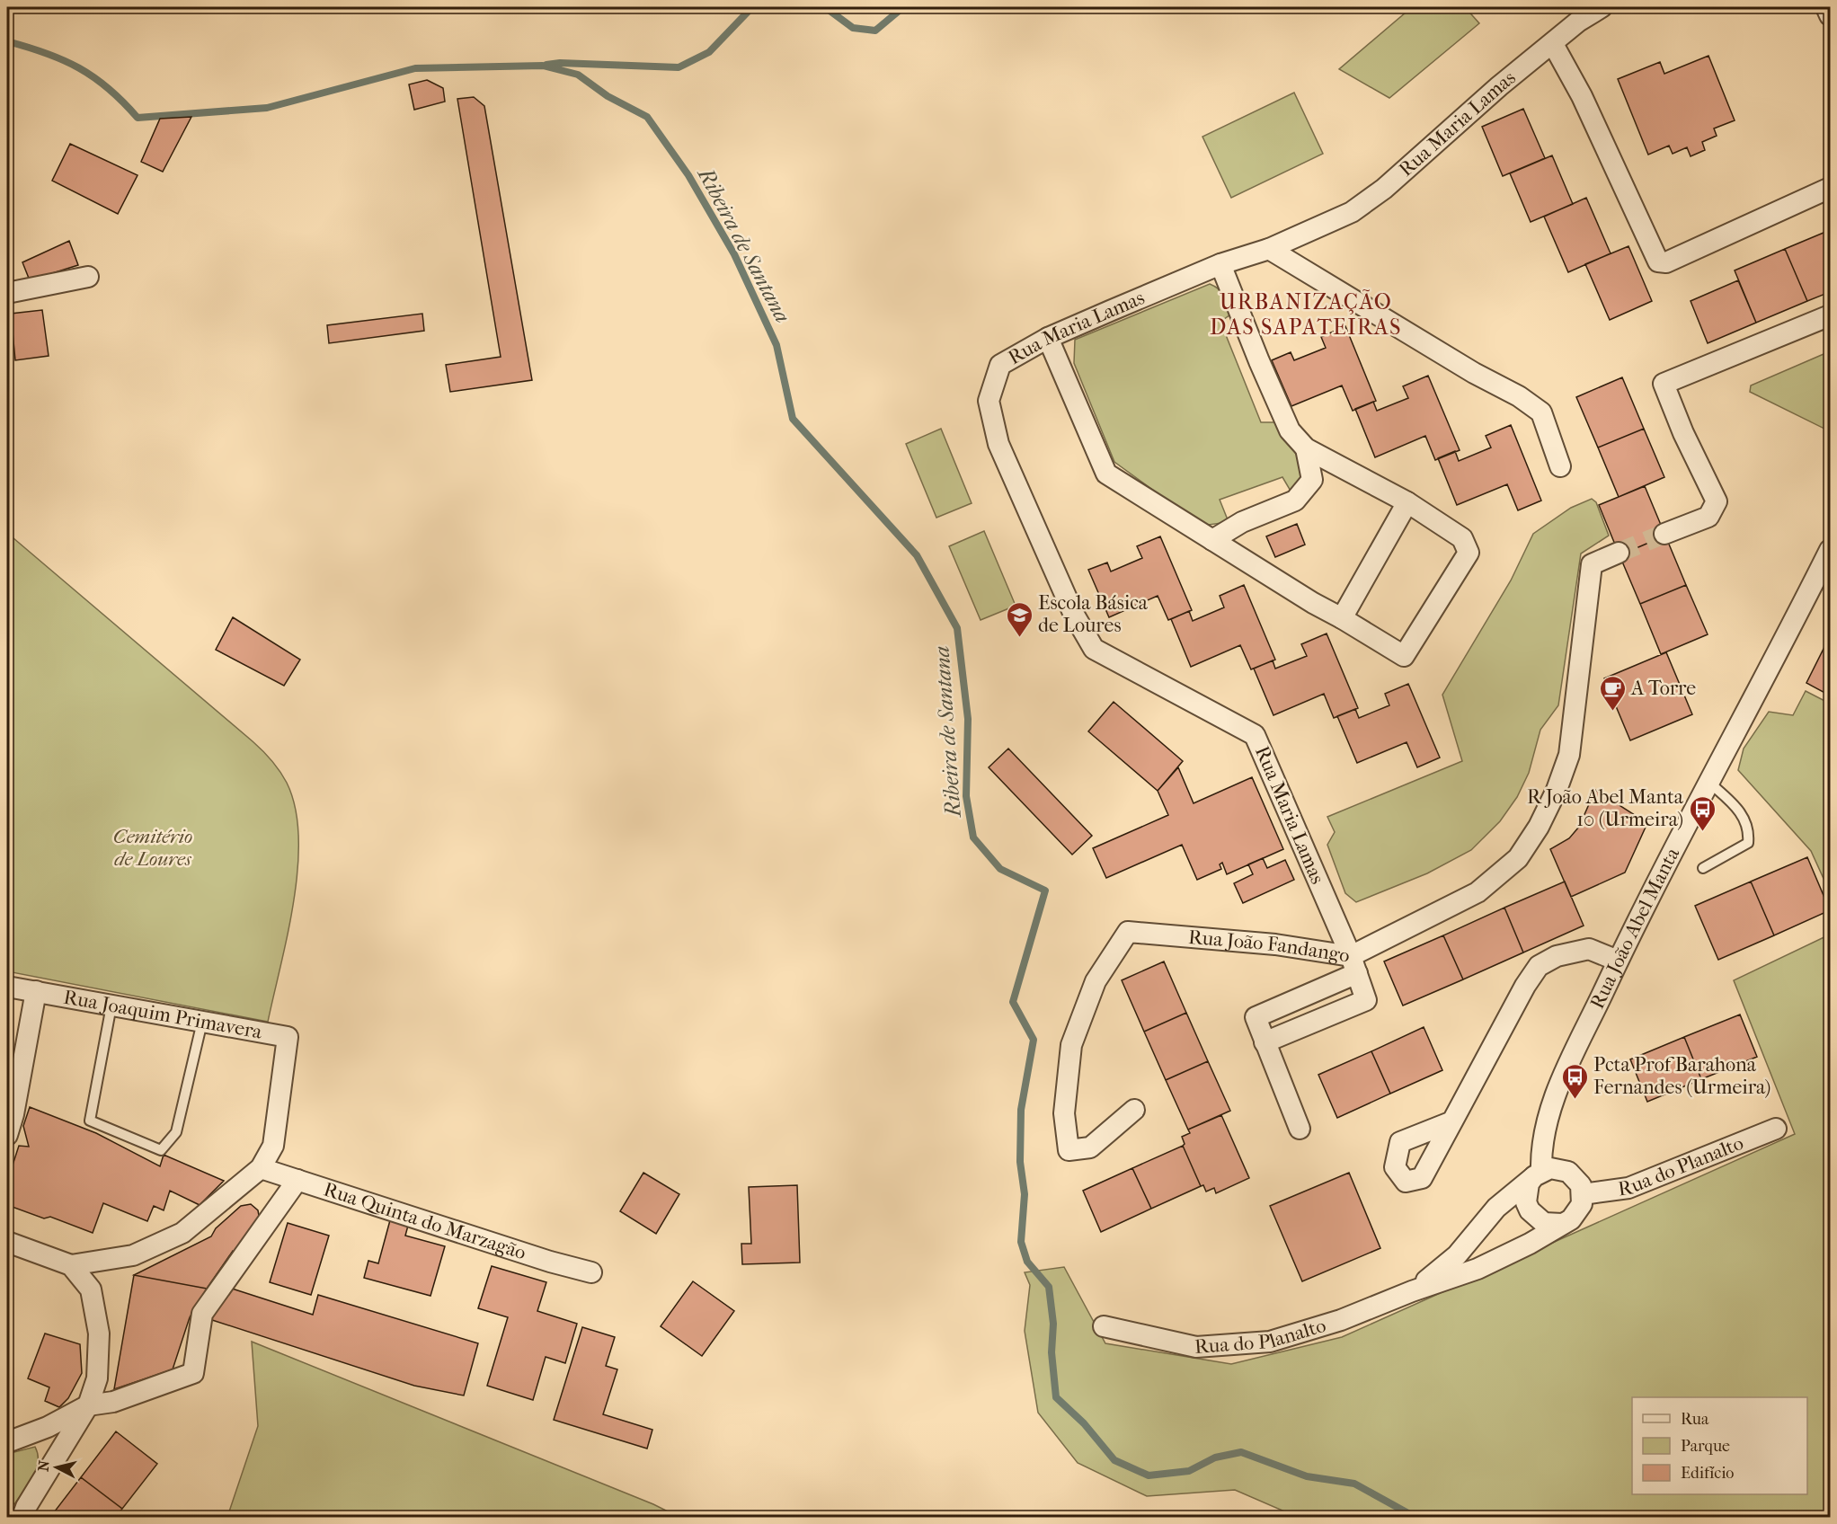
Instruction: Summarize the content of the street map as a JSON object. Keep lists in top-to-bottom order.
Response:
{
  "streets": {
    "street": [
      "Rua Maria Lamas",
      "Rua João Abel Manta",
      "Rua João Fandango",
      "Rua Joaquim Primavera",
      "Rua do Planalto",
      "Rua Quinta do Marzagão"
    ]
  },
  "crossings": [
    ["Rua Maria Lamas", "Rua João Fandango"],
    ["Rua João Abel Manta", "Rua do Planalto"],
    ["Rua Joaquim Primavera", "Rua Quinta do Marzagão"]
  ],
  "districts": ["URBANIZAÇÃO DAS SAPATEIRAS"],
  "water": ["Ribeira de Santana"],
  "parks": ["Cemitério de Loures"],
  "places": {
    "school or university": ["Escola Básica de Loures"],
    "cafe": ["A Torre"],
    "bus stop": ["R João Abel Manta 10 (Urmeira)", "Pcta Prof Barahona Fernandes (Urmeira)"]
  },
  "legend": ["Rua", "Parque", "Edifício"],
  "north": "left"
}
